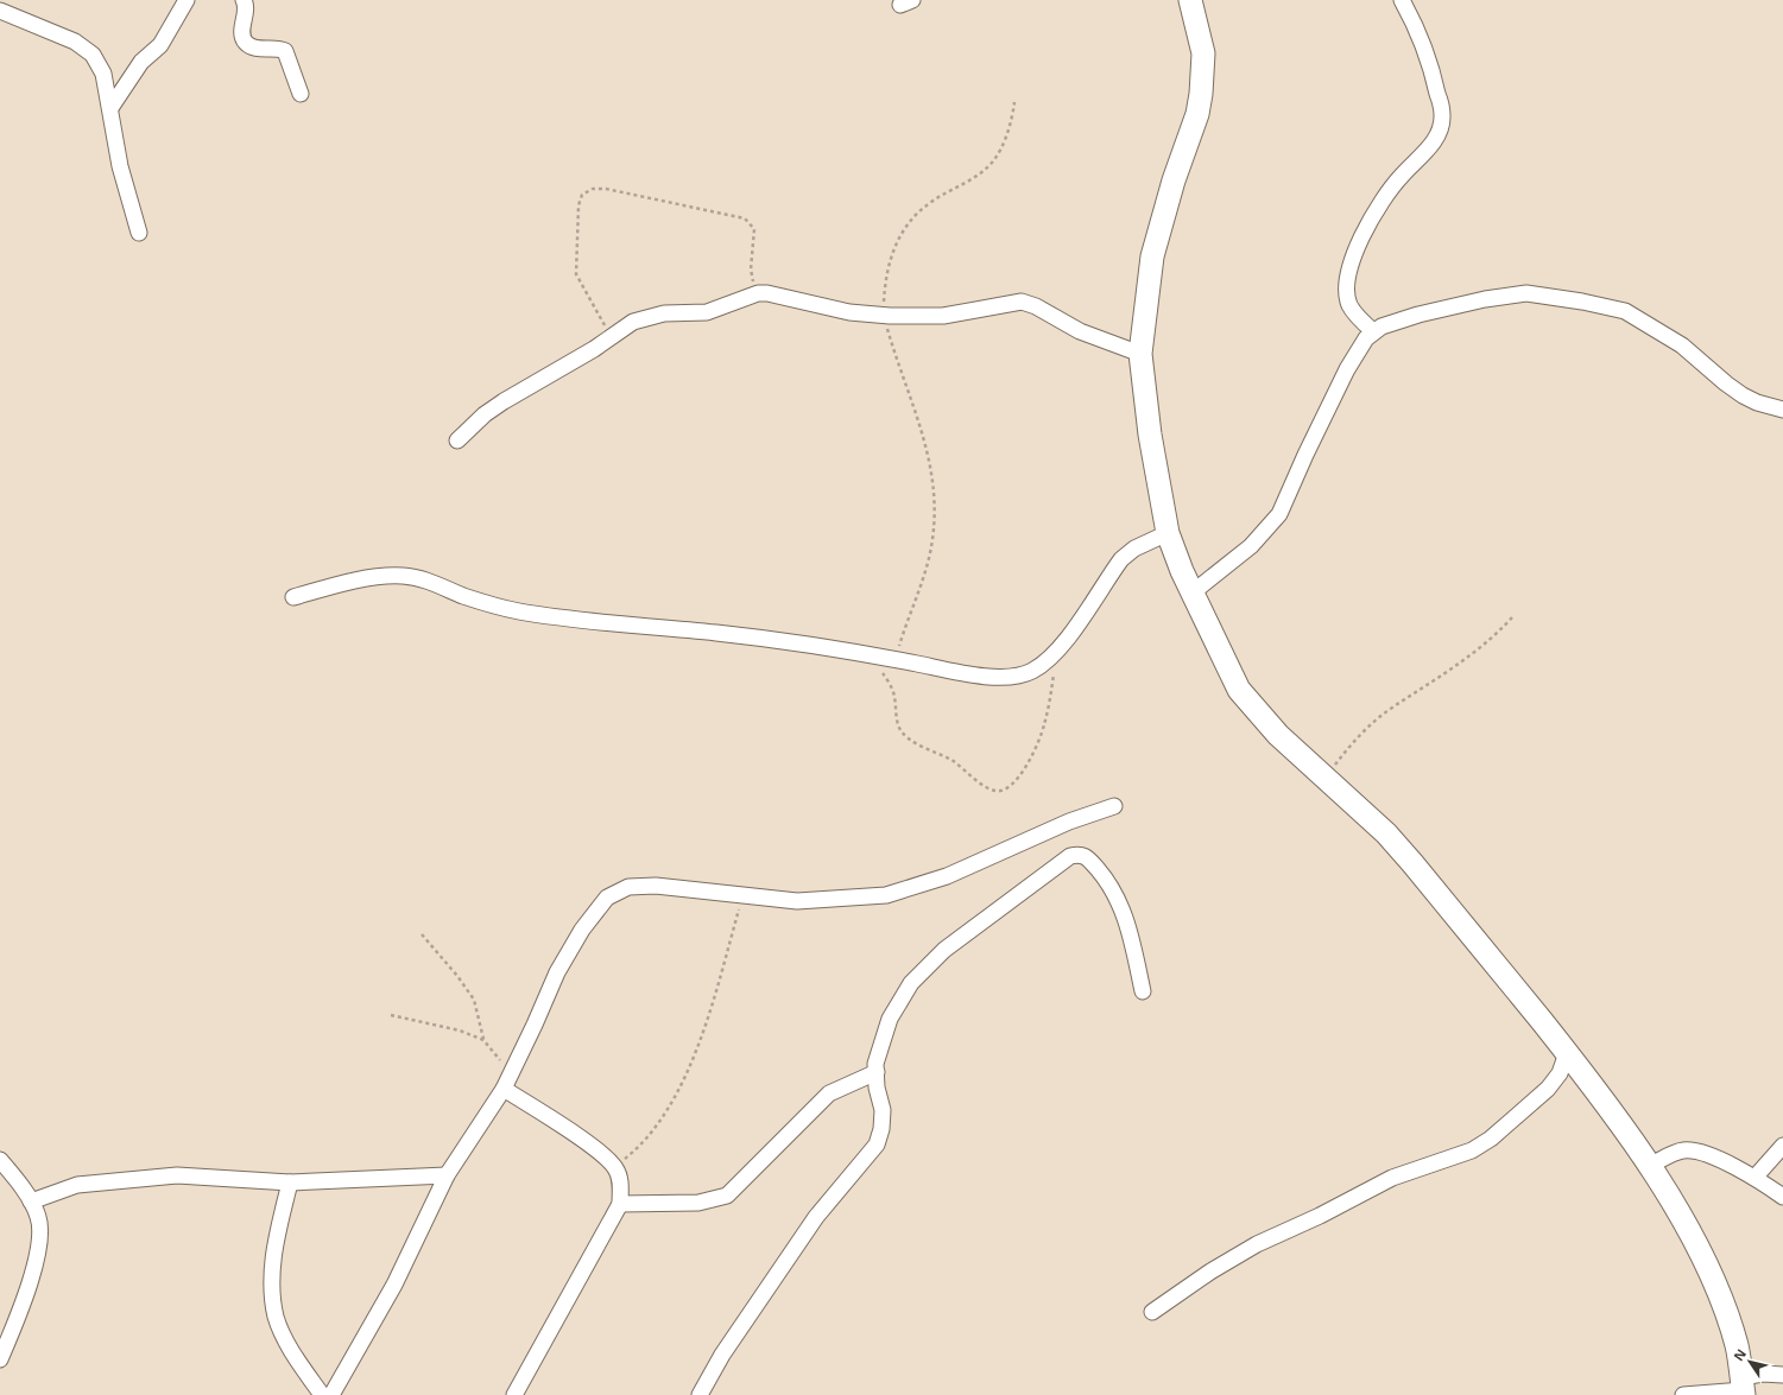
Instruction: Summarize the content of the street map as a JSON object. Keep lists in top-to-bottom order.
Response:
{
  "north": "top left"
}
